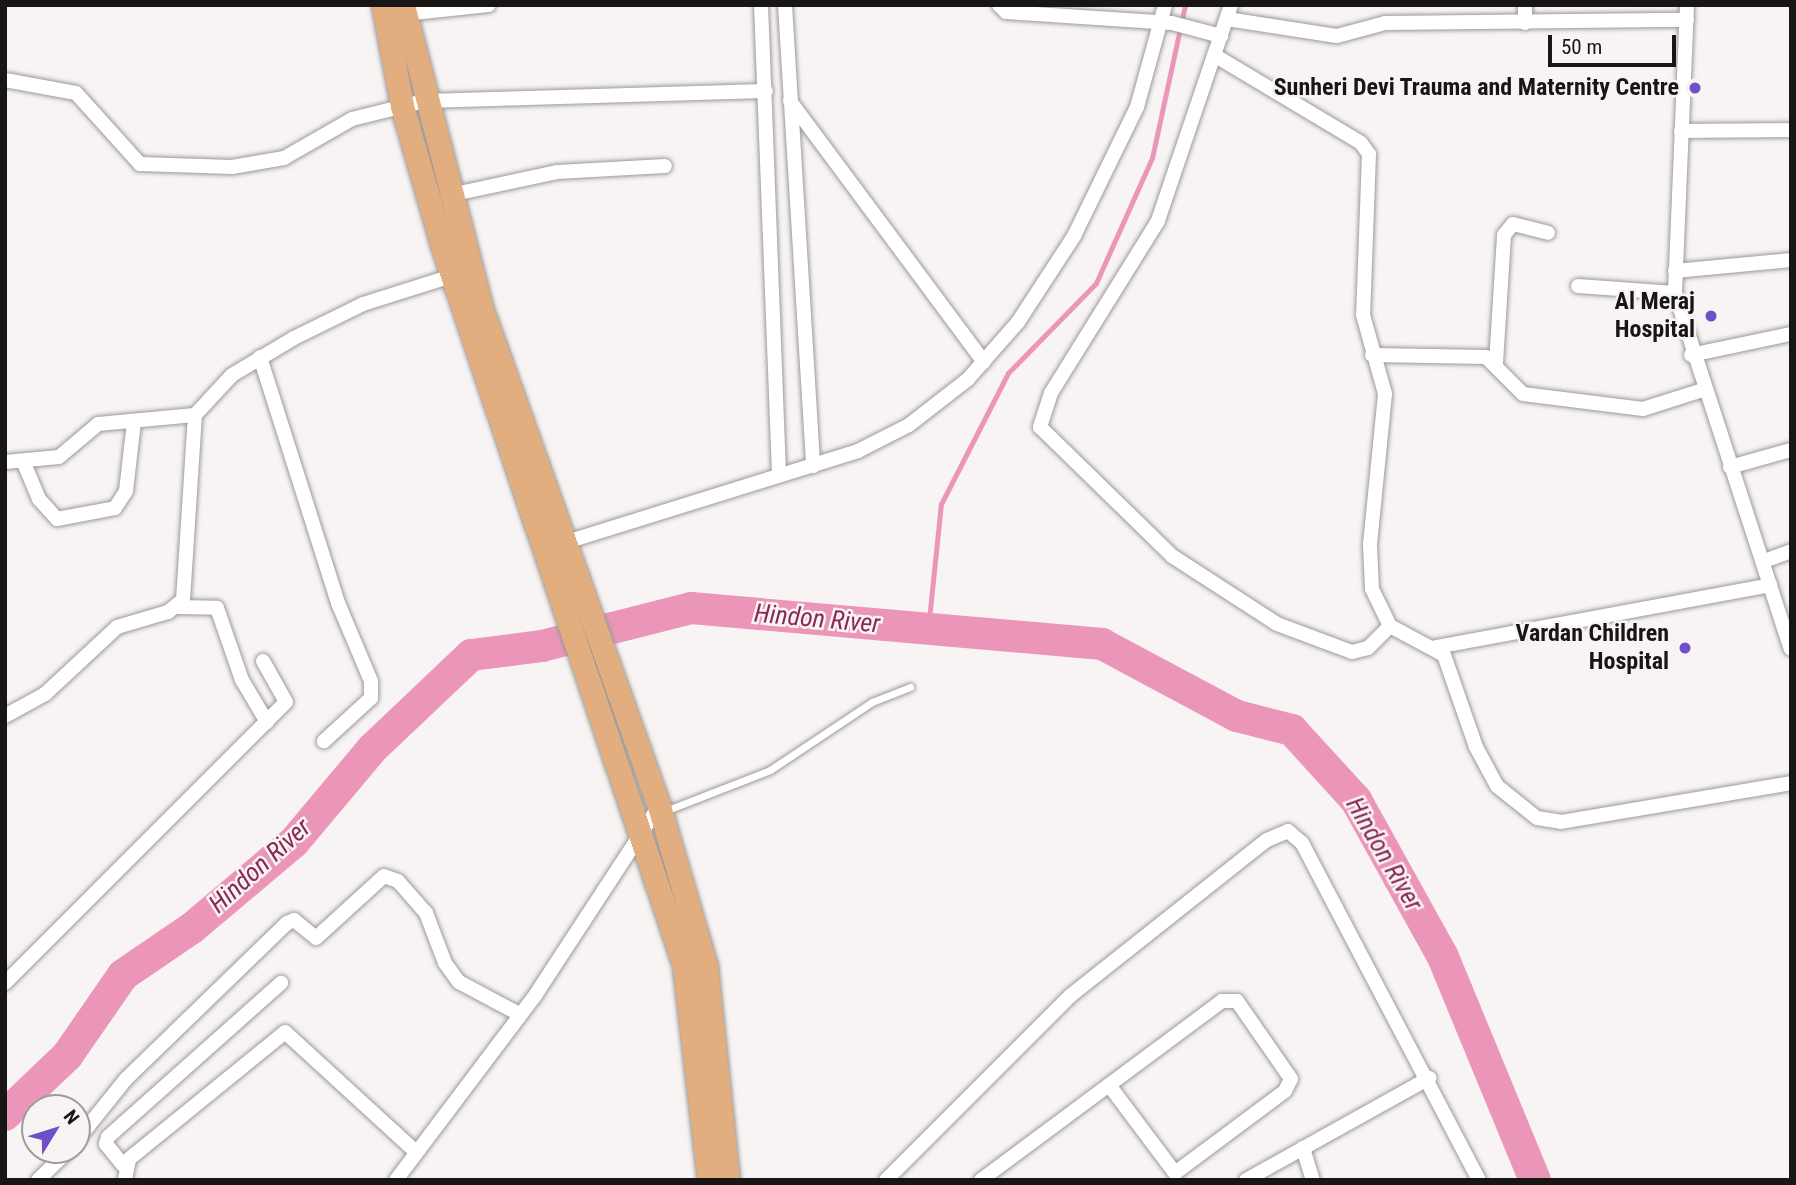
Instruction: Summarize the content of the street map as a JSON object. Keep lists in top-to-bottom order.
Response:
{
  "water": ["Hindon River"],
  "places": ["Sunheri Devi Trauma and Maternity Centre", "Al Meraj Hospital", "Vardan Children Hospital"],
  "scale_bar": "50 m",
  "north": "top right"
}
